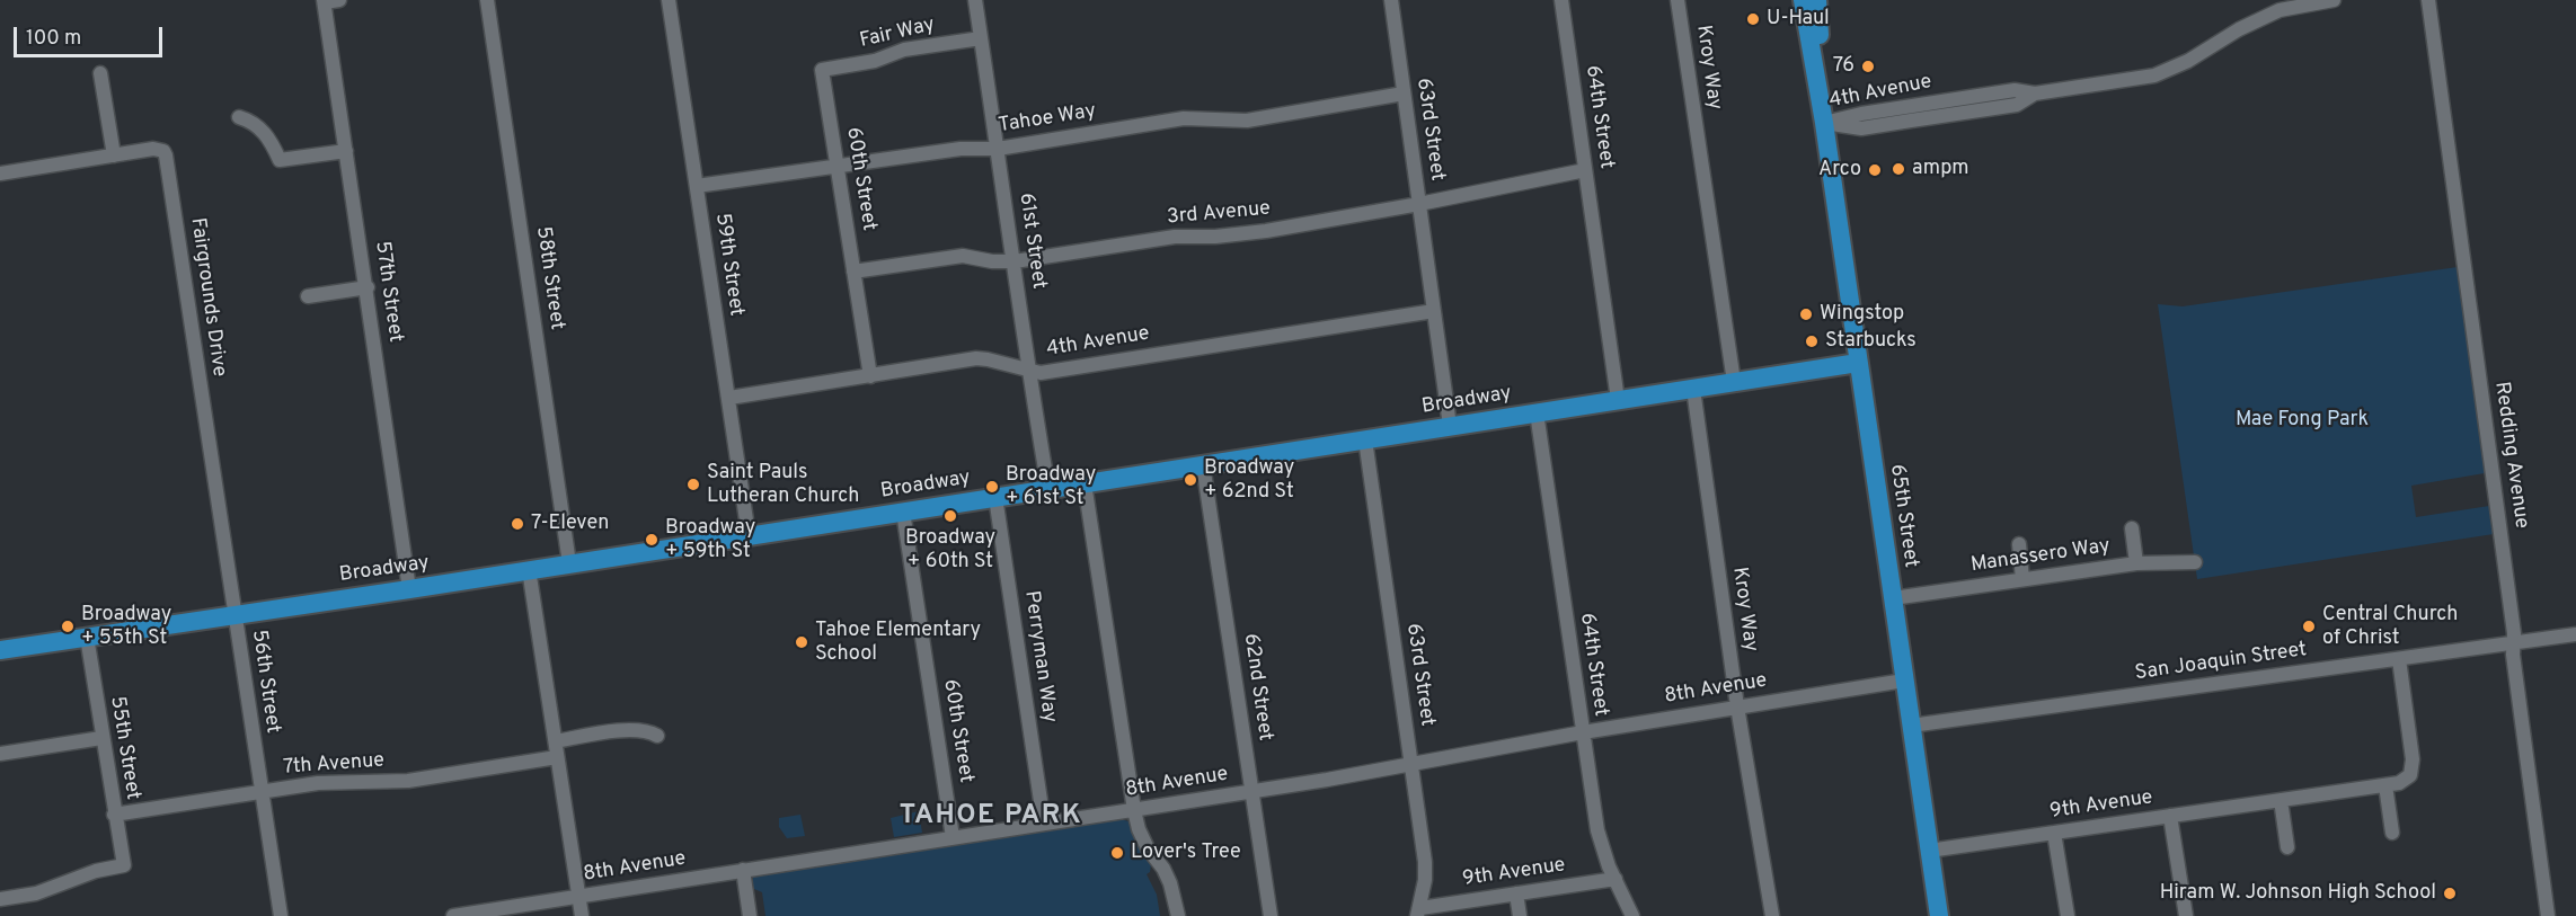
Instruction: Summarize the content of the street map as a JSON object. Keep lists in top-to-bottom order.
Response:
{
  "streets": {
    "main road": ["Broadway", "65th Street"],
    "street": [
      "Fair Way",
      "Kroy Way",
      "4th Avenue",
      "64th Street",
      "Tahoe Way",
      "63rd Street",
      "60th Street",
      "3rd Avenue",
      "61st Street",
      "59th Street",
      "58th Street",
      "57th Street",
      "Fairgrounds Drive",
      "Redding Avenue",
      "Manassero Way",
      "Perryman Way",
      "San Joaquin Street",
      "56th Street",
      "62nd Street",
      "8th Avenue",
      "55th Street",
      "7th Avenue",
      "9th Avenue"
    ]
  },
  "crossings": [
    ["Fair Way", "60th Street"],
    ["Fair Way", "61st Street"],
    ["Kroy Way", "Broadway"],
    ["Kroy Way", "8th Avenue"],
    ["4th Avenue", "63rd Street"],
    ["4th Avenue", "60th Street"],
    ["4th Avenue", "61st Street"],
    ["4th Avenue", "59th Street"],
    ["4th Avenue", "65th Street"],
    ["64th Street", "3rd Avenue"],
    ["64th Street", "Broadway"],
    ["64th Street", "8th Avenue"],
    ["64th Street", "9th Avenue"],
    ["Tahoe Way", "63rd Street"],
    ["Tahoe Way", "60th Street"],
    ["Tahoe Way", "61st Street"],
    ["Tahoe Way", "59th Street"],
    ["63rd Street", "3rd Avenue"],
    ["63rd Street", "Broadway"],
    ["63rd Street", "8th Avenue"],
    ["63rd Street", "9th Avenue"],
    ["60th Street", "3rd Avenue"],
    ["60th Street", "Broadway"],
    ["60th Street", "8th Avenue"],
    ["3rd Avenue", "61st Street"],
    ["61st Street", "Broadway"],
    ["59th Street", "Broadway"],
    ["58th Street", "Broadway"],
    ["57th Street", "Broadway"],
    ["Fairgrounds Drive", "Broadway"],
    ["Fairgrounds Drive", "56th Street"],
    ["Broadway", "65th Street"],
    ["Broadway", "Perryman Way"],
    ["Broadway", "56th Street"],
    ["Broadway", "62nd Street"],
    ["Broadway", "55th Street"],
    ["Redding Avenue", "San Joaquin Street"],
    ["65th Street", "Manassero Way"],
    ["65th Street", "San Joaquin Street"],
    ["65th Street", "8th Avenue"],
    ["65th Street", "9th Avenue"],
    ["Perryman Way", "8th Avenue"],
    ["San Joaquin Street", "9th Avenue"],
    ["56th Street", "7th Avenue"],
    ["62nd Street", "8th Avenue"],
    ["55th Street", "7th Avenue"]
  ],
  "districts": ["TAHOE PARK"],
  "parks": ["Mae Fong Park"],
  "places": [
    "U-Haul",
    "76",
    "ampm",
    "Arco",
    "Wingstop",
    "Starbucks",
    "Broadway + 62nd St",
    "Saint Pauls Lutheran Church",
    "Broadway + 61st St",
    "Broadway + 60th St",
    "7-Eleven",
    "Broadway + 59th St",
    "Broadway + 55th St",
    "Central Church of Christ",
    "Tahoe Elementary School",
    "Lover's Tree",
    "Hiram W. Johnson High School"
  ],
  "scale_bar": "100 m"
}
